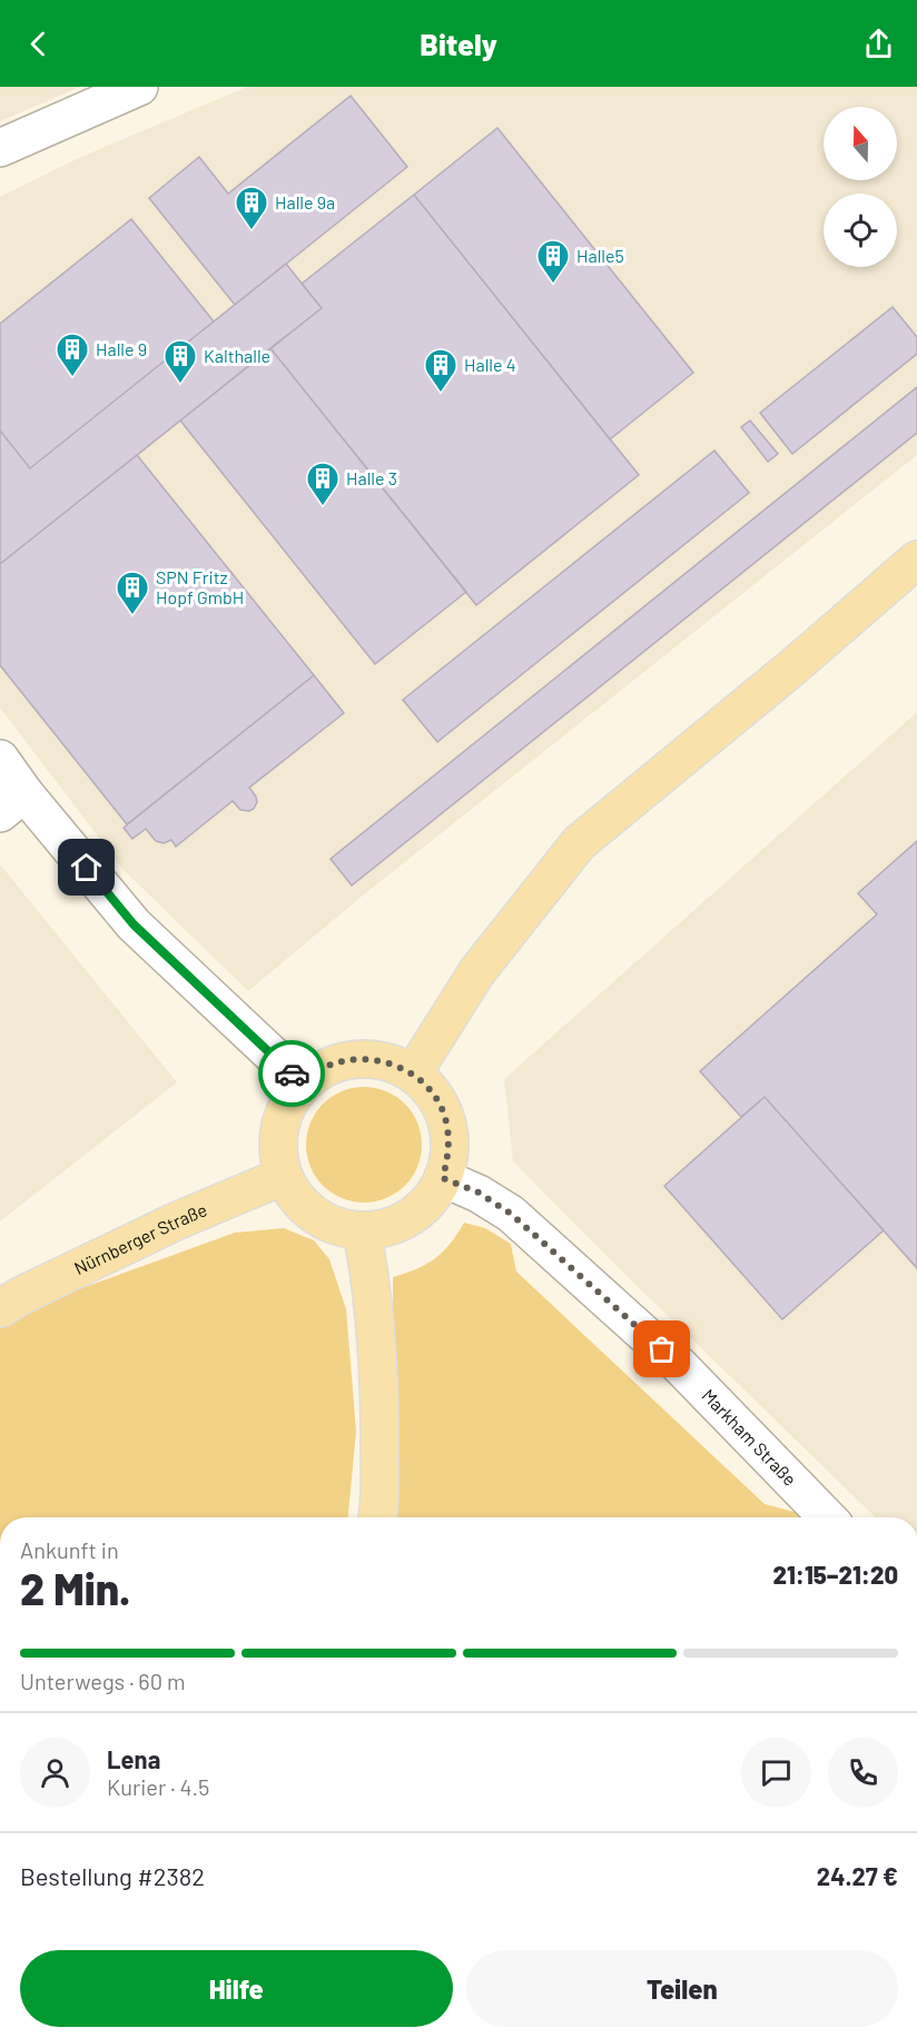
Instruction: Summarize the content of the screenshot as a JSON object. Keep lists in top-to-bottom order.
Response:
{
  "streets": {
    "main road": ["Nürnberger Straße"],
    "street": ["Markham Straße"]
  },
  "crossings": [
    ["Nürnberger Straße", "Markham Straße"]
  ],
  "places": {
    "building": [
      "Halle 9a",
      "Halle5",
      "Halle 9",
      "Kalthalle",
      "Halle 4",
      "Halle 3",
      "SPN Fritz Hopf GmbH"
    ]
  },
  "north": "top",
  "page": {
    "header": "Bitely",
    "heading": ["2 Min.", "Ankunft in", "21:15–21:20"],
    "panel": [
      "Lena",
      "Kurier · 4.5",
      "Bestellung #2382",
      "24.27 €"
    ],
    "bar": "Unterwegs · 60 m",
    "buttons": ["Hilfe", "Teilen"]
  }
}
